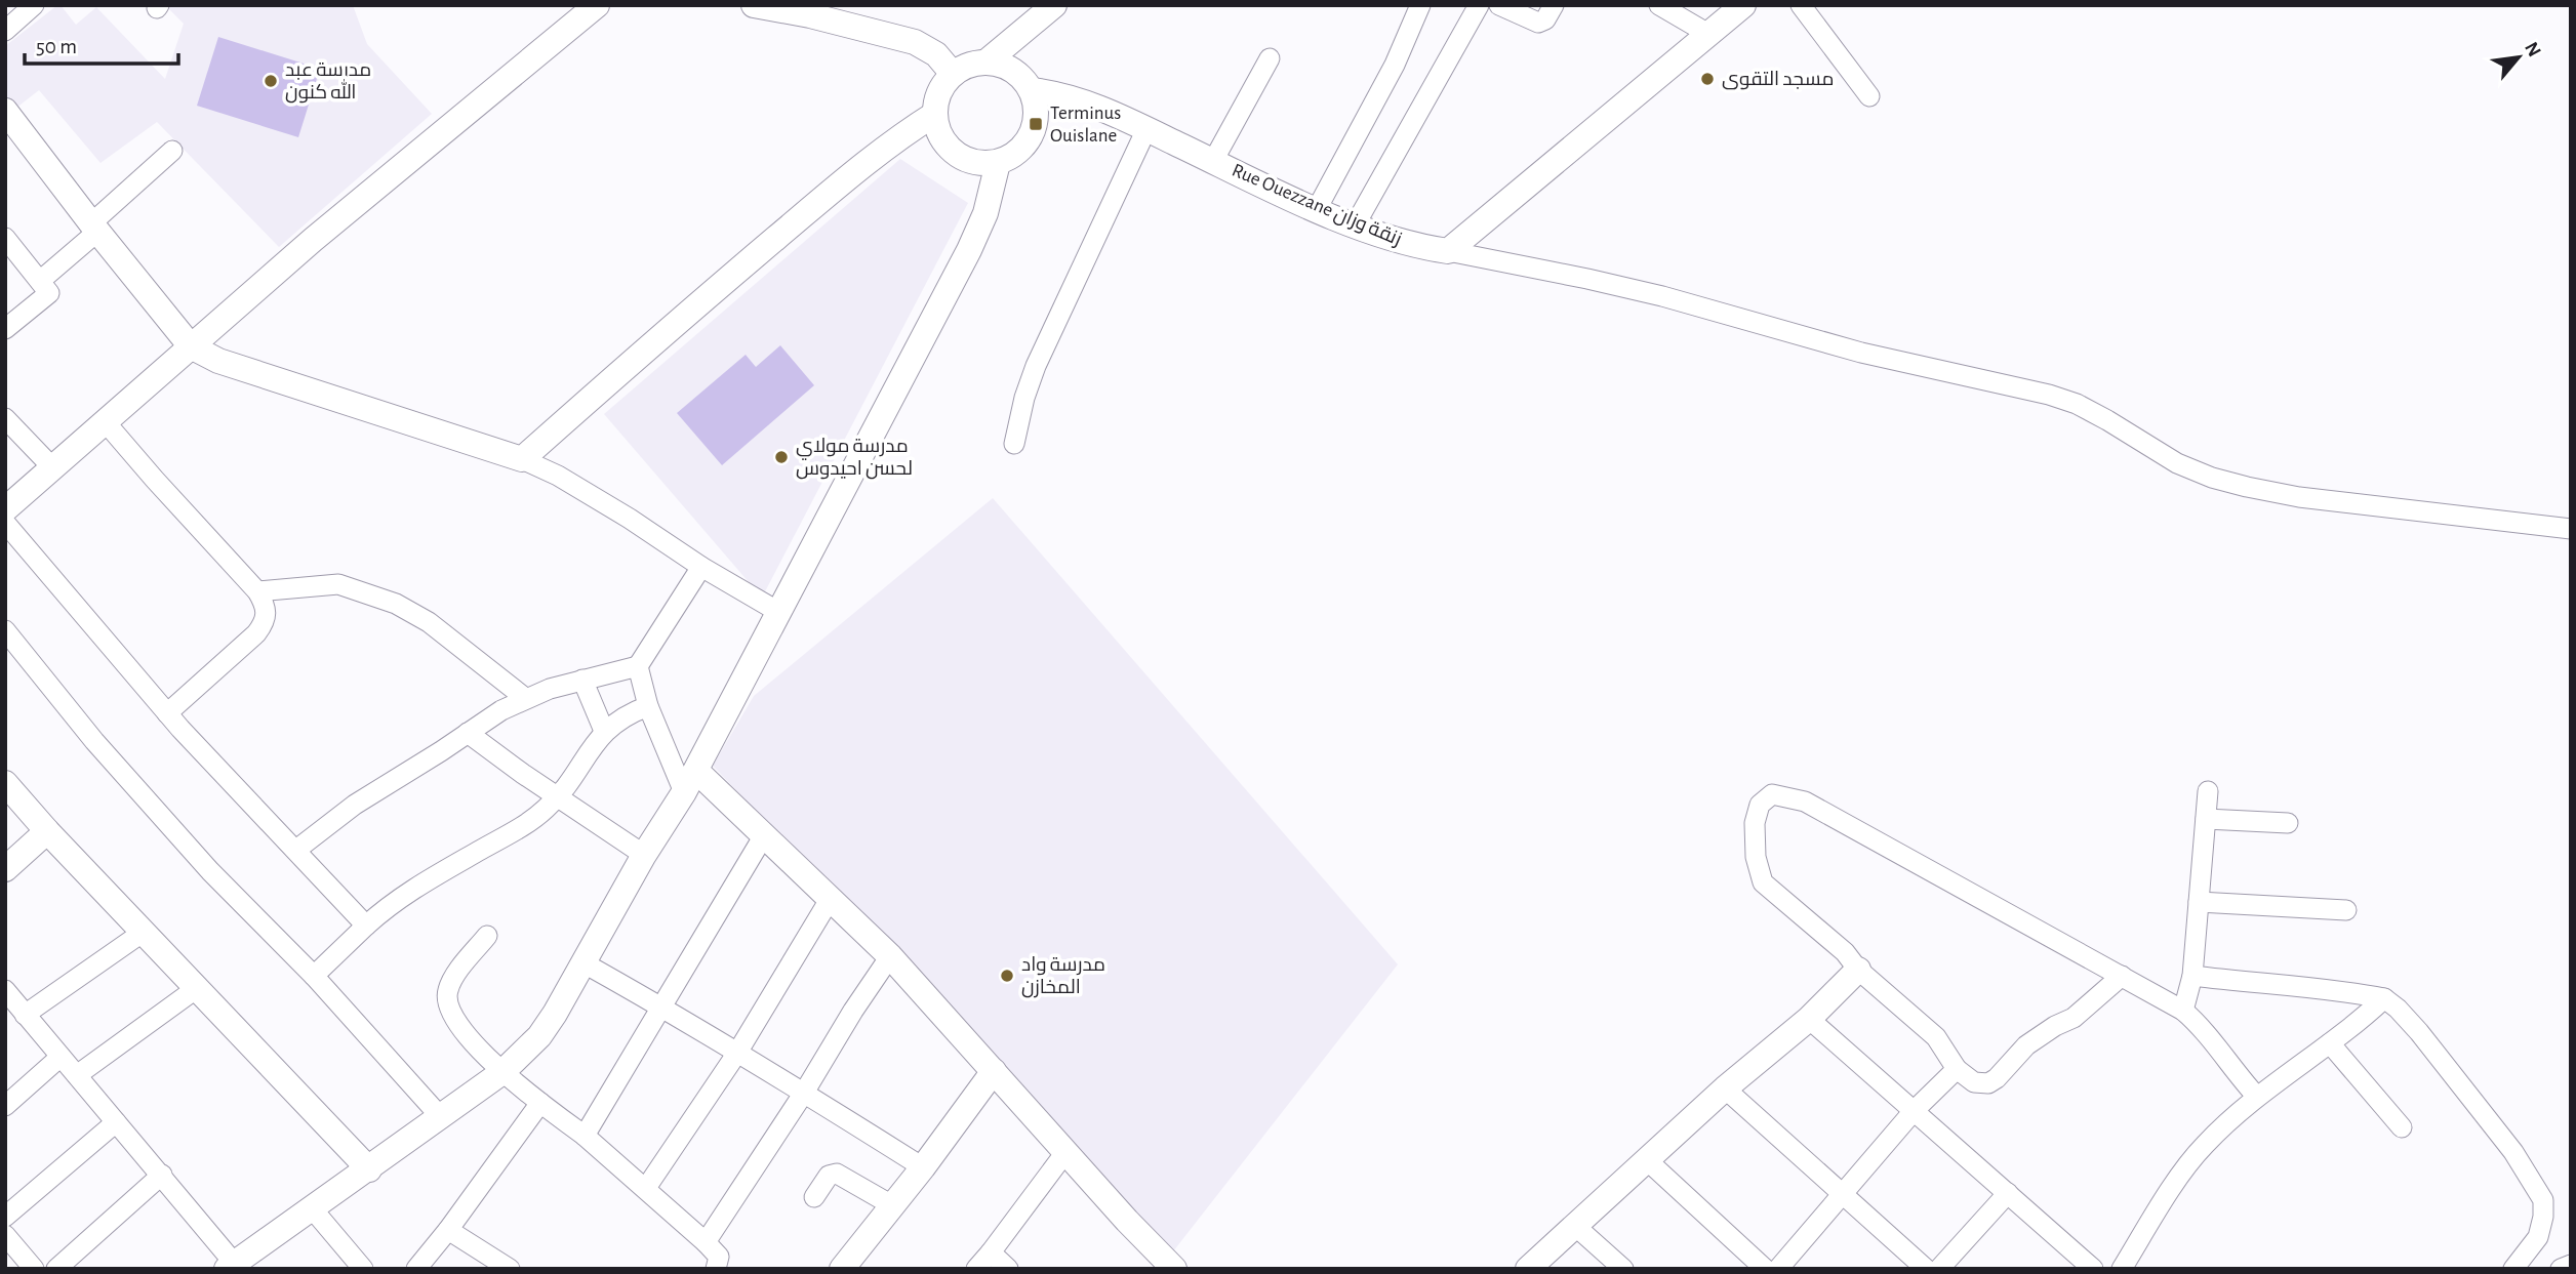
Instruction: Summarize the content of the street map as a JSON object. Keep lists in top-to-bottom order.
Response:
{
  "streets": {
    "street": ["Rue Ouezzane زنقة وزان"]
  },
  "places": {
    "other": [
      "مسجد التقوى",
      "مدرسة عبد الله كنون",
      "مدرسة مولاي لحسن احيدوس",
      "مدرسة واد المخازن"
    ],
    "transit": ["Terminus Ouislane"]
  },
  "scale_bar": "50 m",
  "north": "top right"
}
